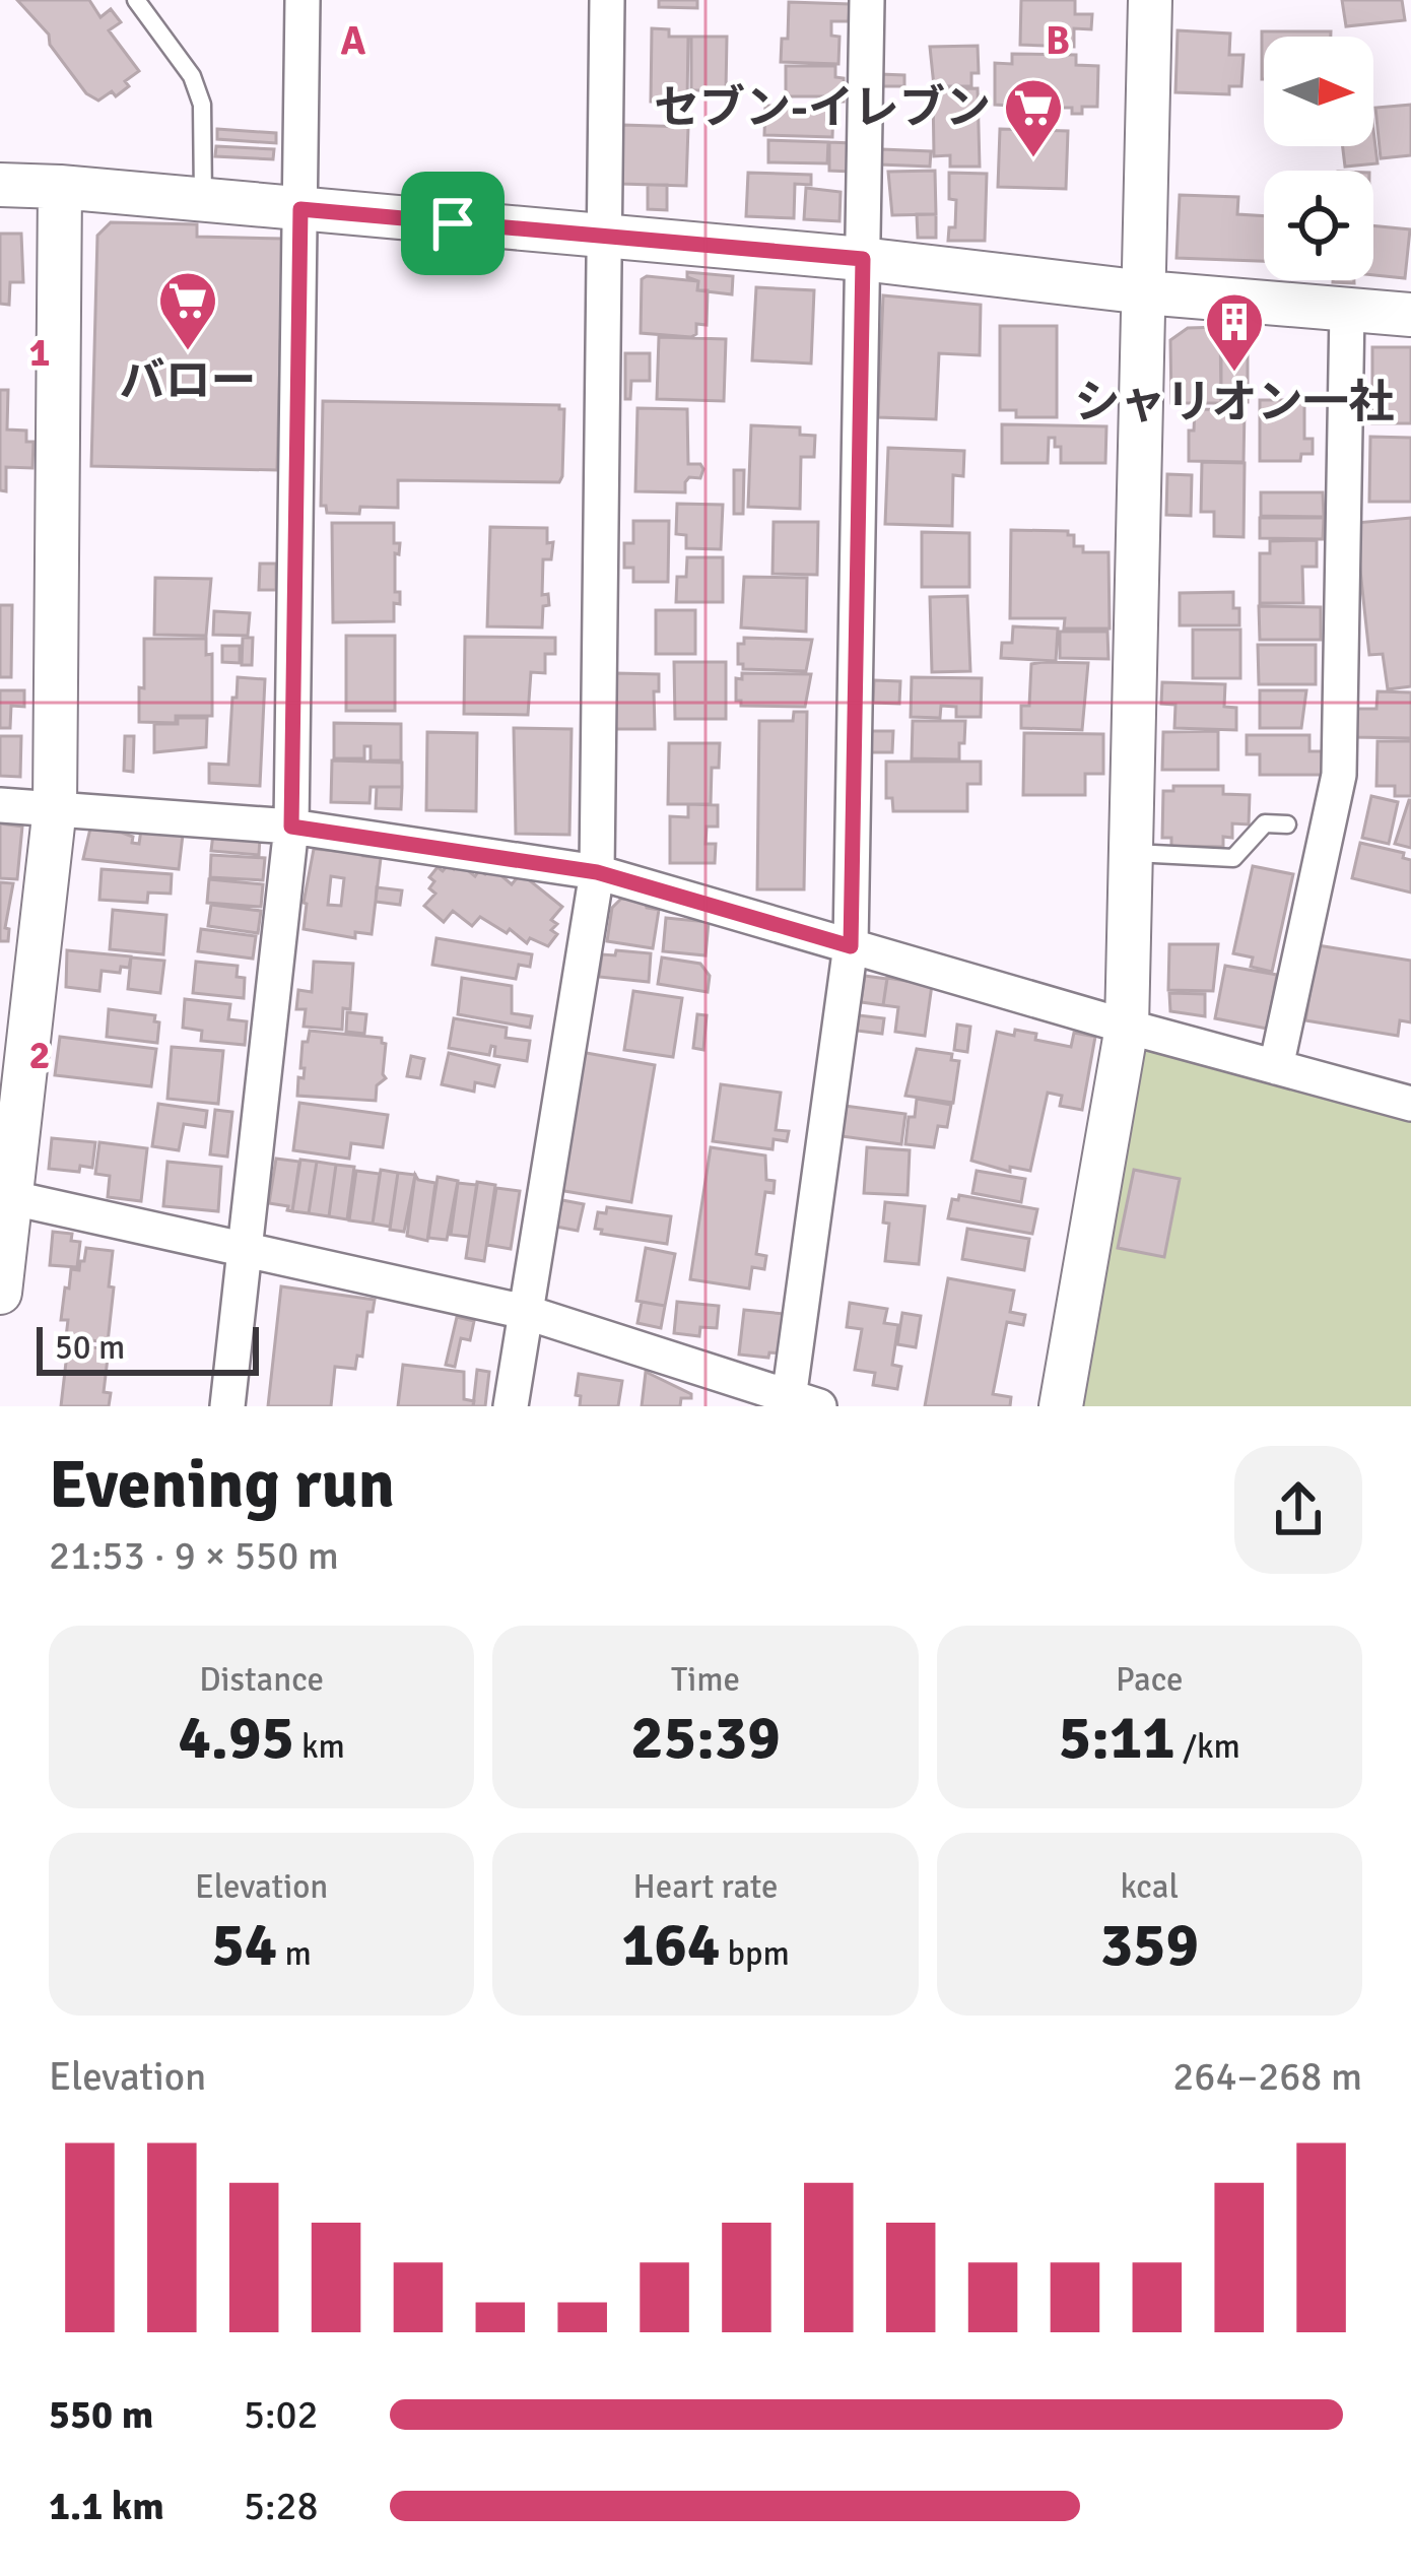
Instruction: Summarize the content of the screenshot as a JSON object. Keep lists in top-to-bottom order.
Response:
{
  "places": {
    "supermarket": ["セブン-イレブン", "バロー"],
    "building": ["シャリオン一社"]
  },
  "scale_bar": "50 m",
  "north": "right",
  "page": {
    "scale": "50 m",
    "heading": ["Evening run", "21:53 · 9 × 550 m"],
    "stats": [
      ["Distance", "4.95 km"],
      ["Time", "25:39"],
      ["Pace", "5:11 /km"],
      ["Elevation", "54 m"],
      ["Heart rate", "164 bpm"],
      ["kcal", "359"]
    ],
    "chart": ["Elevation", "264–268 m"],
    "list": [
      {
        "name": "550 m",
        "note": "5:02"
      },
      {
        "name": "1.1 km",
        "note": "5:28"
      }
    ]
  },
  "grid": {
    "columns": ["A", "B"],
    "rows": ["1", "2"]
  }
}
